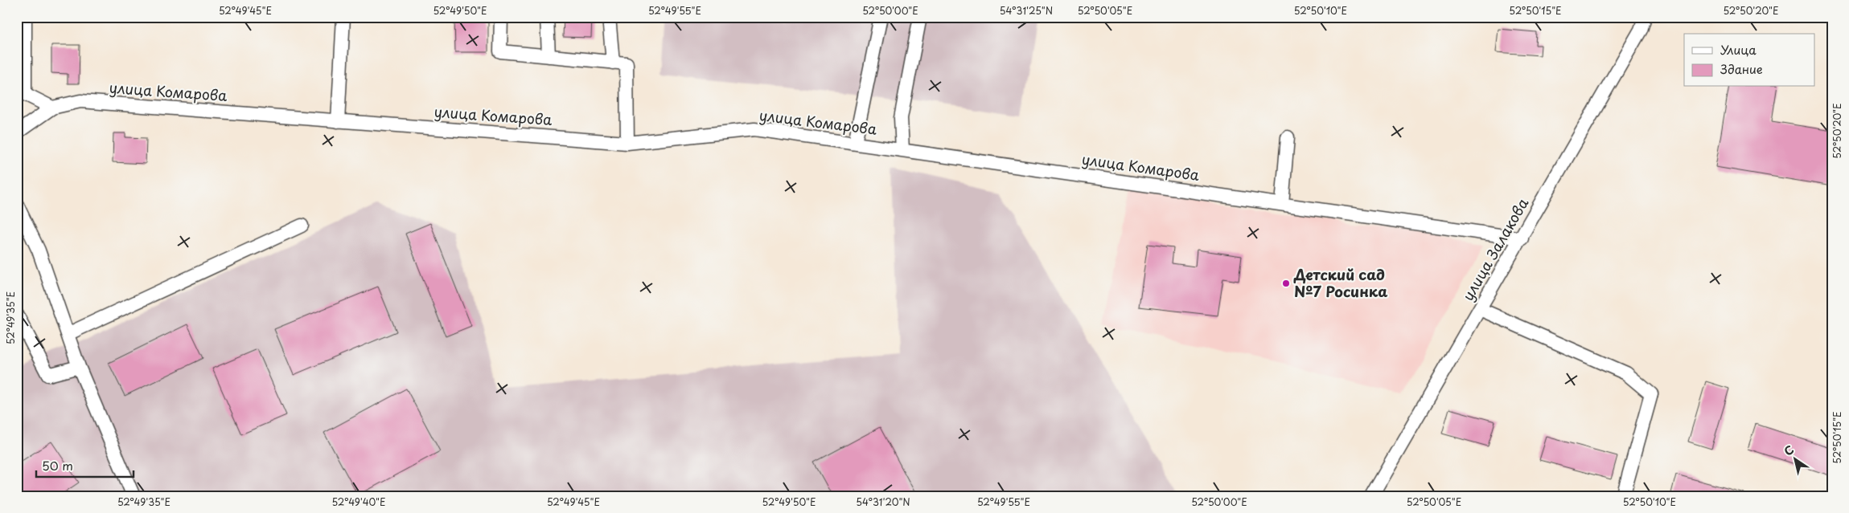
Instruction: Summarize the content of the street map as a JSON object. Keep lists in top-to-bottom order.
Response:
{
  "streets": {
    "street": ["улица Комарова", "улица Залакова"]
  },
  "crossings": [
    ["улица Комарова", "улица Залакова"]
  ],
  "places": ["Детский сад №7 Росинка"],
  "legend": ["Улица", "Здание"],
  "scale_bar": "50 m",
  "north": "top left",
  "coordinates": [
    "52°49'45\"E",
    "52°49'50\"E",
    "52°49'55\"E",
    "52°50'00\"E",
    "54°31'25\"N",
    "52°50'05\"E",
    "52°50'10\"E",
    "52°50'15\"E",
    "52°50'20\"E",
    "52°49'35\"E",
    "52°49'40\"E",
    "54°31'20\"N"
  ]
}
